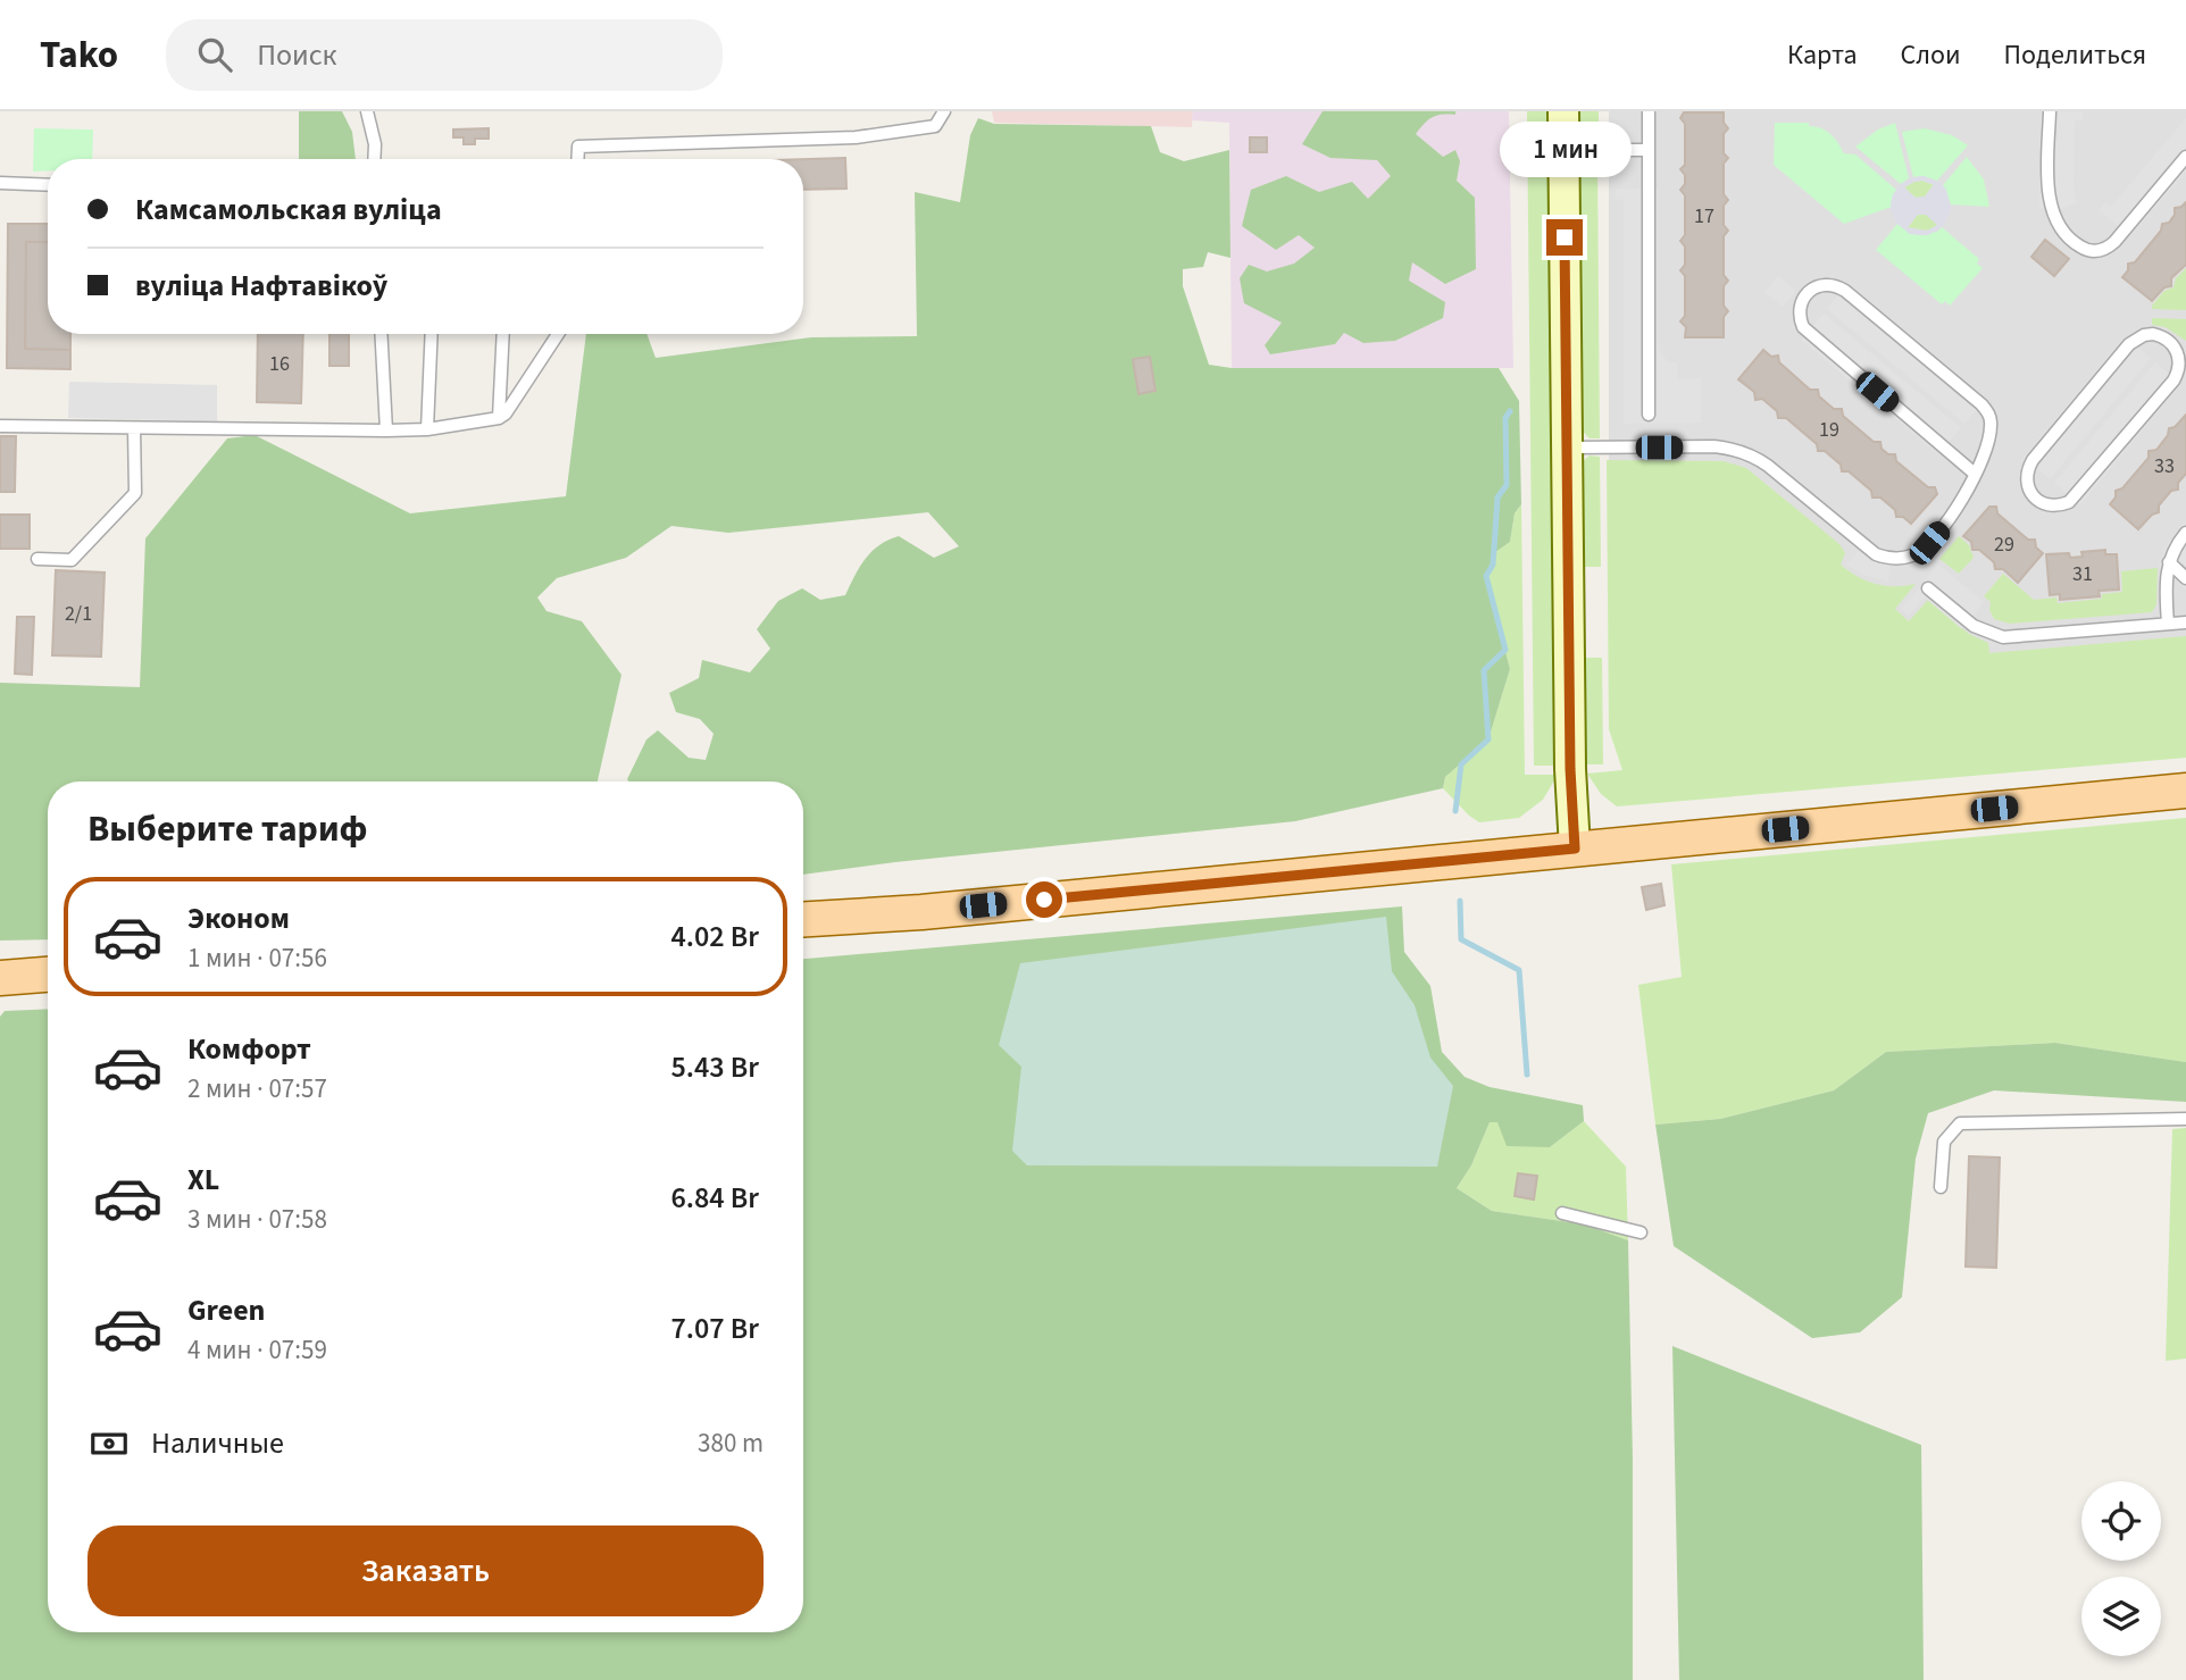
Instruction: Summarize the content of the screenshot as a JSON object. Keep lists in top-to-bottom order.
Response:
{
  "house_numbers": [
    "17",
    "16",
    "19",
    "33",
    "29",
    "31",
    "2/1"
  ],
  "page": {
    "header": "Tako",
    "search": "Поиск",
    "nav": ["Карта", "Слои", "Поделиться"],
    "bubble": "1 мин",
    "banner": ["Камсамольская вуліца", "вуліца Нафтавікоў"],
    "heading": "Выберите тариф",
    "list": [
      {
        "name": "Эконом",
        "note": "1 мин · 07:56",
        "value": "4.02 Br"
      },
      {
        "name": "Комфорт",
        "note": "2 мин · 07:57",
        "value": "5.43 Br"
      },
      {
        "name": "XL",
        "note": "3 мин · 07:58",
        "value": "6.84 Br"
      },
      {
        "name": "Green",
        "note": "4 мин · 07:59",
        "value": "7.07 Br"
      }
    ],
    "pay": ["Наличные", "380 m"],
    "buttons": "Заказать"
  }
}
